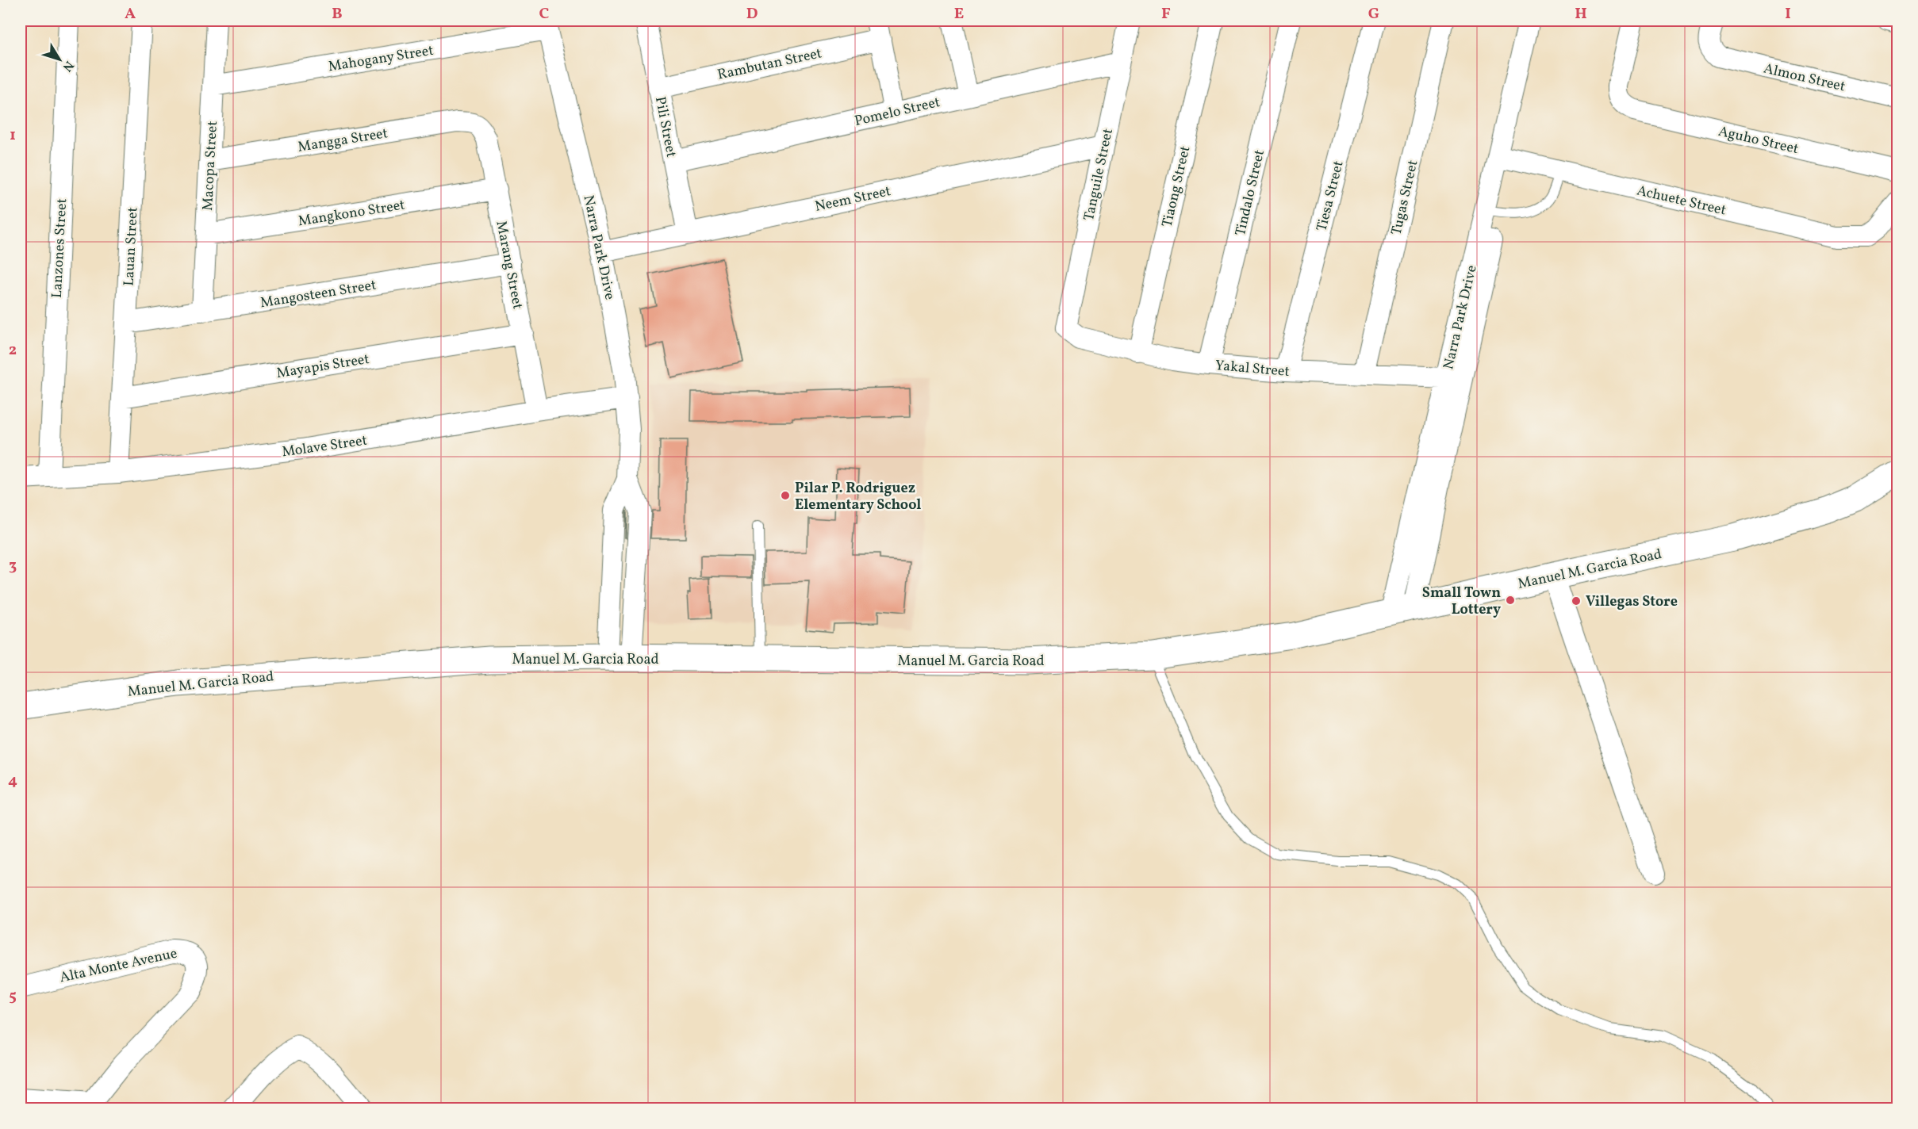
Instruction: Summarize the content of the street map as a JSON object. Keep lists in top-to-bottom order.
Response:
{
  "streets": {
    "main road": ["Manuel M. Garcia Road"],
    "street": [
      "Mahogany Street",
      "Rambutan Street",
      "Almon Street",
      "Pomelo Street",
      "Pili Street",
      "Mangga Street",
      "Aguho Street",
      "Macopa Street",
      "Tanguile Street",
      "Tiaong Street",
      "Tindalo Street",
      "Tiesa Street",
      "Tugas Street",
      "Neem Street",
      "Achuete Street",
      "Mangkono Street",
      "Lauan Street",
      "Narra Park Drive",
      "Lanzones Street",
      "Marang Street",
      "Mangosteen Street",
      "Mayapis Street",
      "Yakal Street",
      "Molave Street",
      "Alta Monte Avenue"
    ]
  },
  "crossings": [
    ["Mahogany Street", "Macopa Street"],
    ["Mahogany Street", "Narra Park Drive"],
    ["Rambutan Street", "Pili Street"],
    ["Pomelo Street", "Pili Street"],
    ["Pomelo Street", "Tanguile Street"],
    ["Pili Street", "Neem Street"],
    ["Mangga Street", "Macopa Street"],
    ["Mangga Street", "Marang Street"],
    ["Macopa Street", "Mangkono Street"],
    ["Macopa Street", "Mangosteen Street"],
    ["Tanguile Street", "Neem Street"],
    ["Tanguile Street", "Yakal Street"],
    ["Tiaong Street", "Yakal Street"],
    ["Tindalo Street", "Yakal Street"],
    ["Tiesa Street", "Yakal Street"],
    ["Tugas Street", "Yakal Street"],
    ["Neem Street", "Narra Park Drive"],
    ["Achuete Street", "Narra Park Drive"],
    ["Mangkono Street", "Marang Street"],
    ["Lauan Street", "Mangosteen Street"],
    ["Lauan Street", "Mayapis Street"],
    ["Lauan Street", "Molave Street"],
    ["Narra Park Drive", "Yakal Street"],
    ["Narra Park Drive", "Molave Street"],
    ["Narra Park Drive", "Manuel M. Garcia Road"],
    ["Lanzones Street", "Molave Street"],
    ["Marang Street", "Mangosteen Street"],
    ["Marang Street", "Mayapis Street"],
    ["Marang Street", "Molave Street"]
  ],
  "places": ["Pilar P. Rodriguez Elementary School", "Small Town Lottery", "Villegas Store"],
  "north": "bottom right",
  "grid": {
    "columns": [
      "A",
      "B",
      "C",
      "D",
      "E",
      "F",
      "G",
      "H",
      "I"
    ],
    "rows": [
      "1",
      "2",
      "3",
      "4",
      "5"
    ]
  }
}
